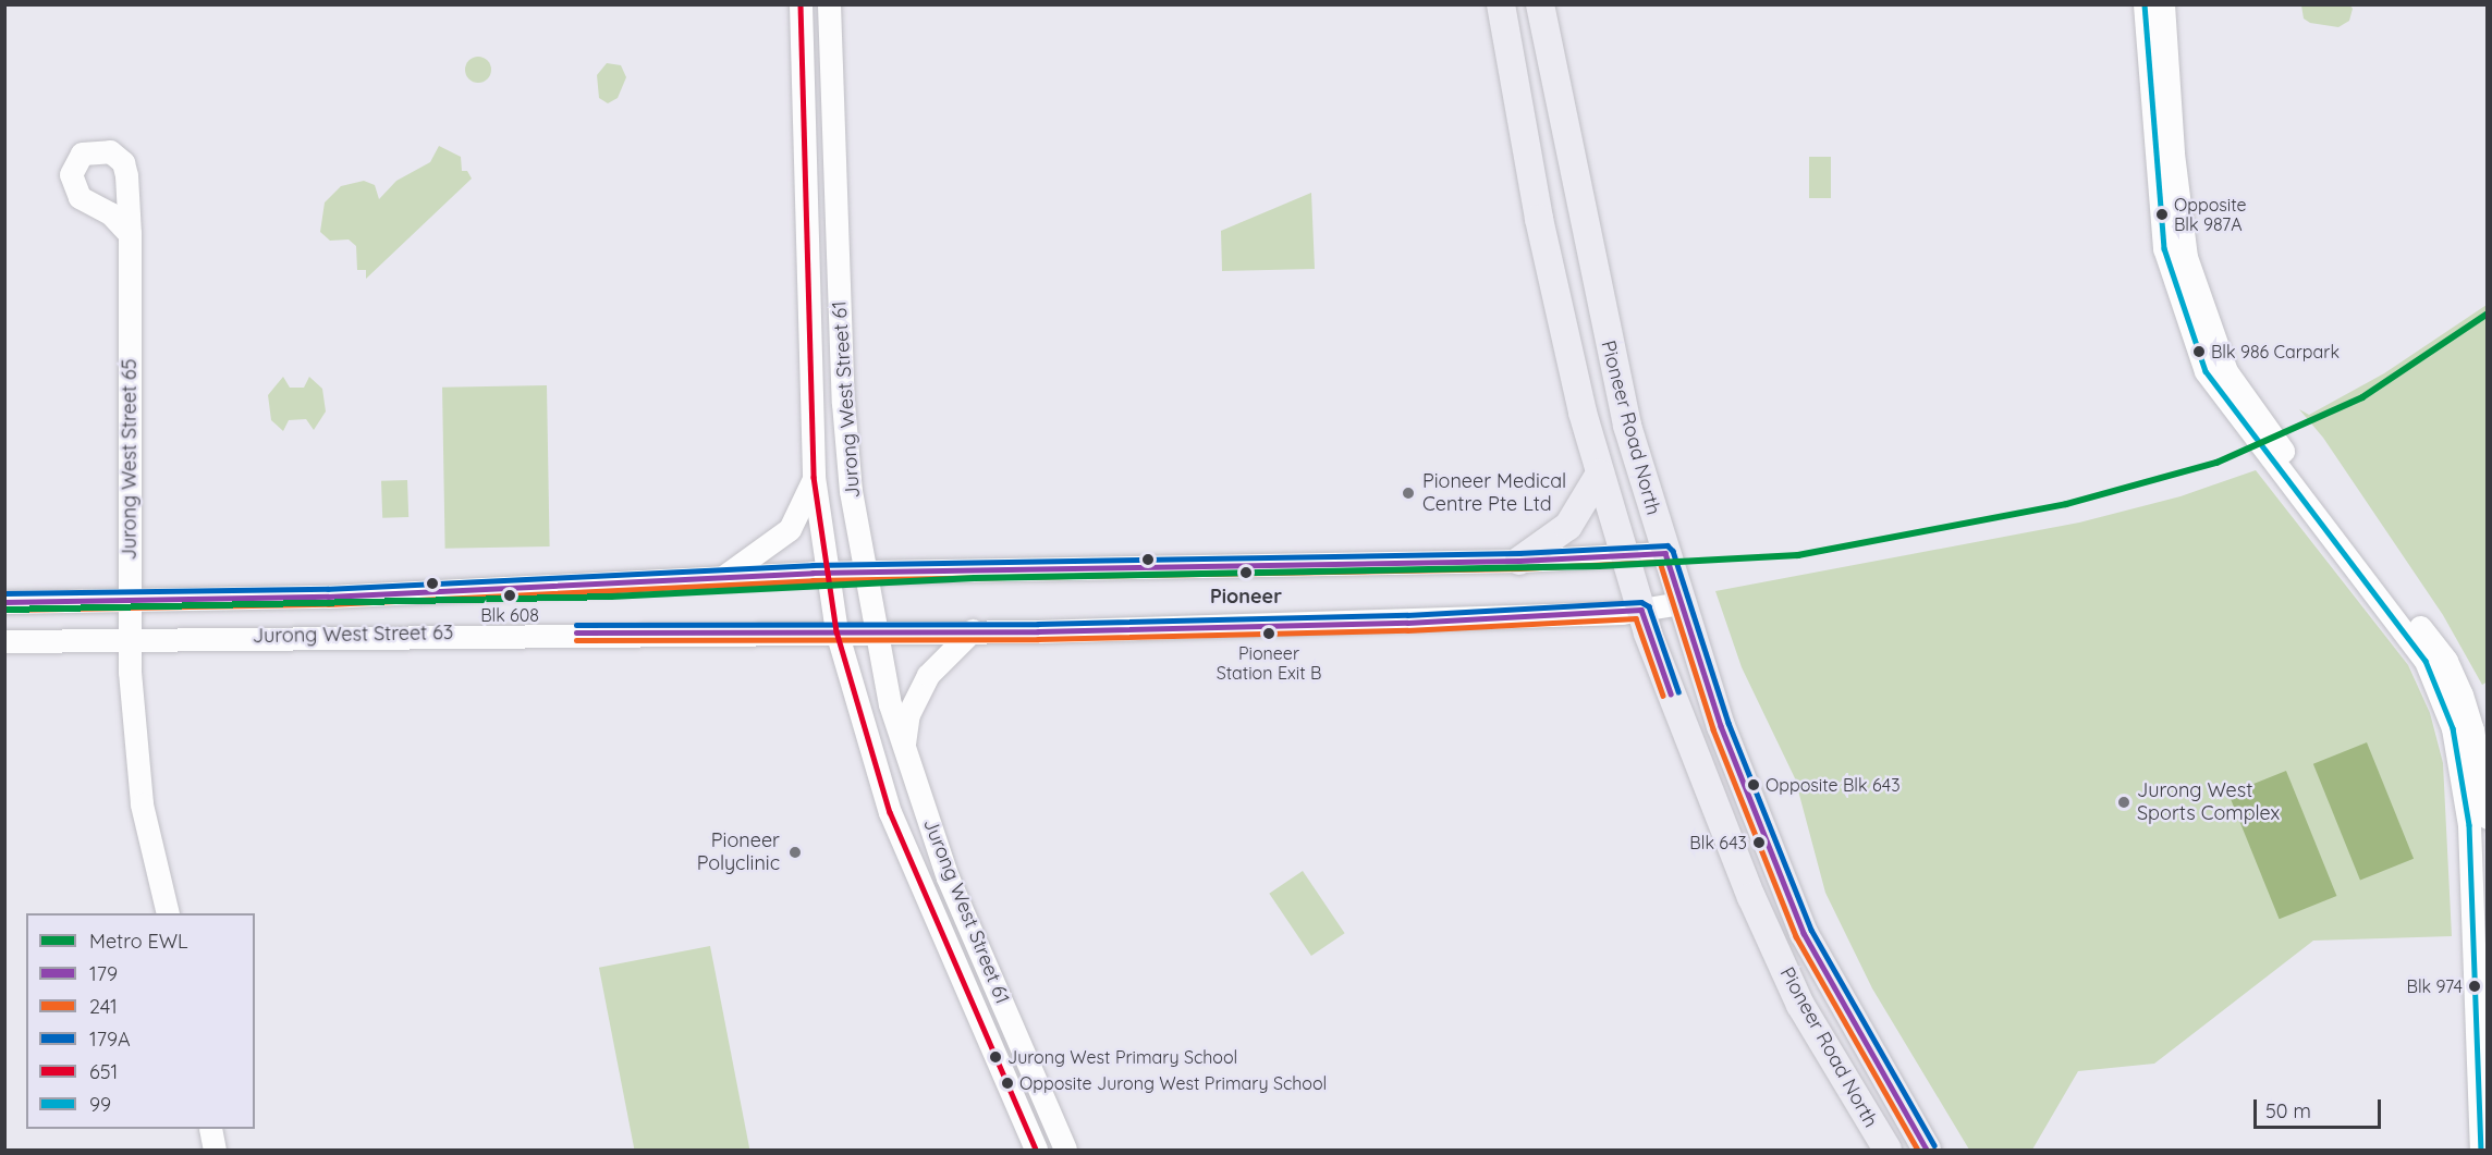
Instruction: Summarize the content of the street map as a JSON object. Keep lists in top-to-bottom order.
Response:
{
  "streets": {
    "main road": ["Pioneer Road North"],
    "street": ["Jurong West Street 61", "Jurong West Street 65", "Jurong West Street 63"]
  },
  "crossings": [
    ["Jurong West Street 61", "Jurong West Street 63"],
    ["Pioneer Road North", "Jurong West Street 63"],
    ["Jurong West Street 65", "Jurong West Street 63"]
  ],
  "places": [
    "Opposite Blk 987A",
    "Blk 986 Carpark",
    "Pioneer Medical Centre Pte Ltd",
    "Pioneer",
    "Blk 608",
    "Pioneer Station Exit B",
    "Opposite Blk 643",
    "Jurong West Sports Complex",
    "Blk 643",
    "Pioneer Polyclinic",
    "Blk 974",
    "Jurong West Primary School",
    "Opposite Jurong West Primary School"
  ],
  "lines": [
    "transit line 651",
    "transit line 99",
    "metro line EWL",
    "transit line 179A",
    "transit line 179",
    "transit line 241"
  ],
  "legend": [
    "Metro EWL",
    "179",
    "241",
    "179A",
    "651",
    "99"
  ],
  "scale_bar": "50 m"
}
